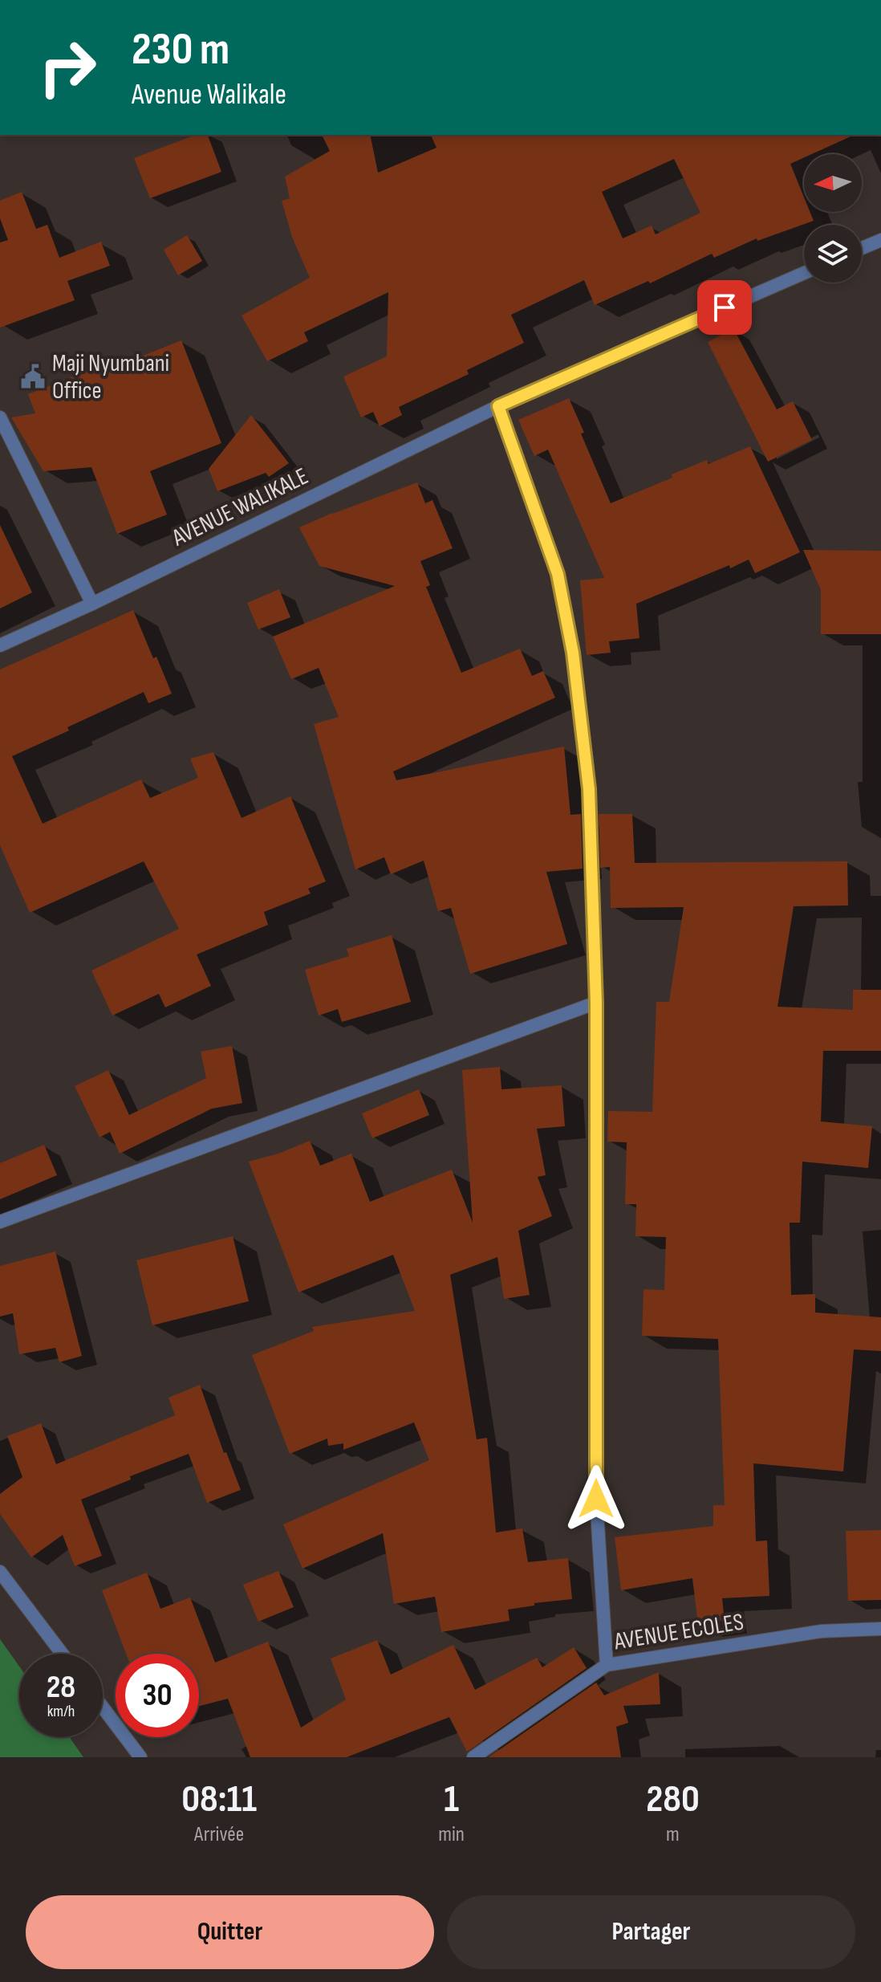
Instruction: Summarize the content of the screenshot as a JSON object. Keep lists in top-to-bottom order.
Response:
{
  "streets": {
    "street": ["AVENUE WALIKALE", "AVENUE ECOLES"]
  },
  "places": {
    "public building": ["Maji Nyumbani Office"]
  },
  "north": "left",
  "page": {
    "turn": ["230 m", "Avenue Walikale"],
    "speed": "28 km/h",
    "limit": "30",
    "eta": [
      "08:11",
      "Arrivée",
      "1",
      "min",
      "280",
      "m"
    ],
    "buttons": ["Quitter", "Partager"]
  }
}
